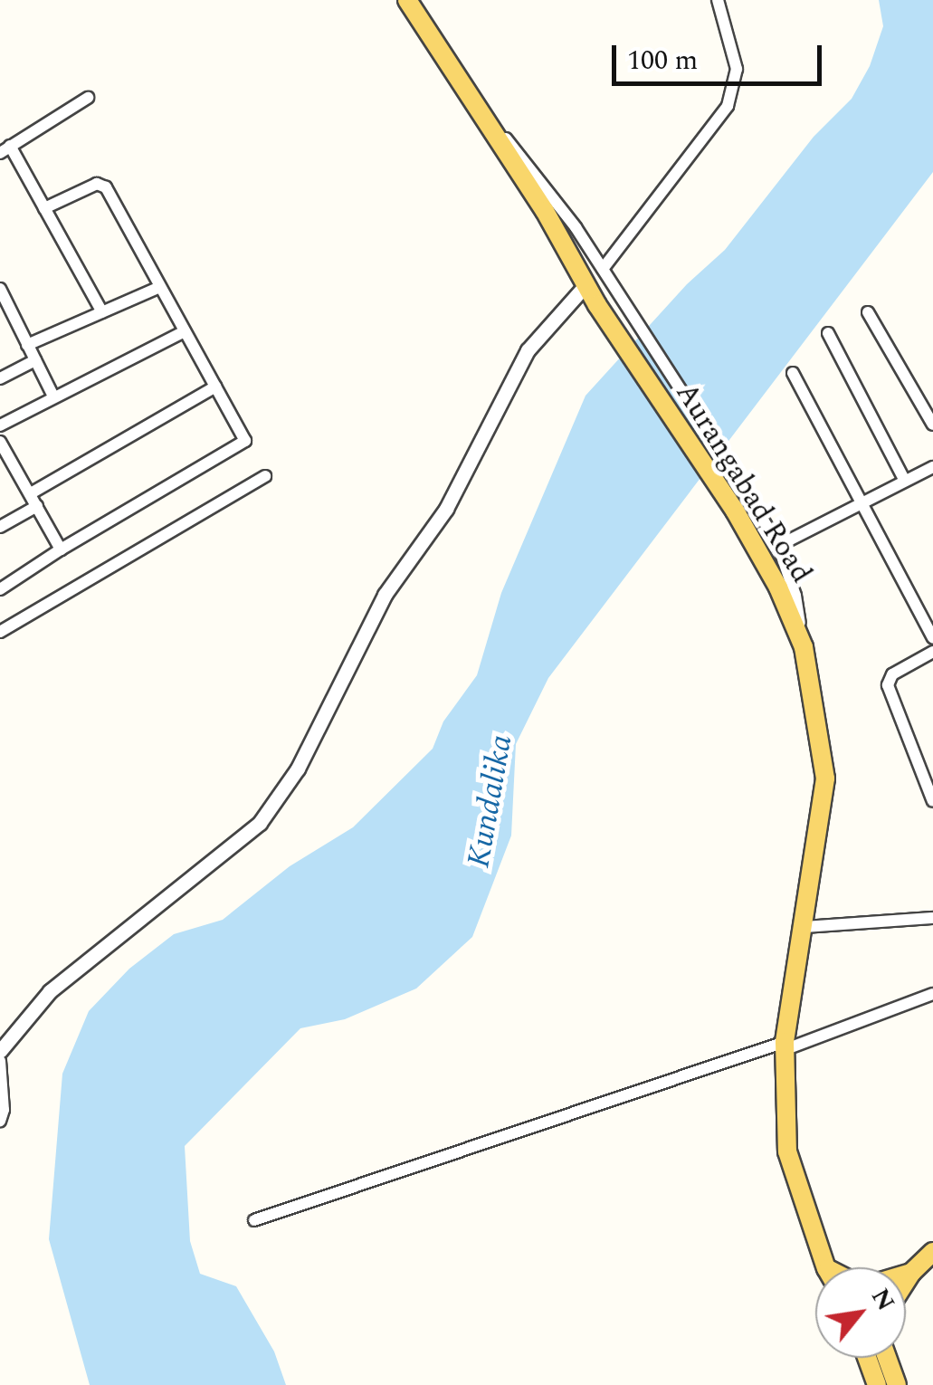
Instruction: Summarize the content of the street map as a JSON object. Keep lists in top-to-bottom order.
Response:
{
  "streets": {
    "main road": ["Aurangabad Road"]
  },
  "water": ["Kundalika"],
  "scale_bar": "100 m",
  "north": "top right"
}
